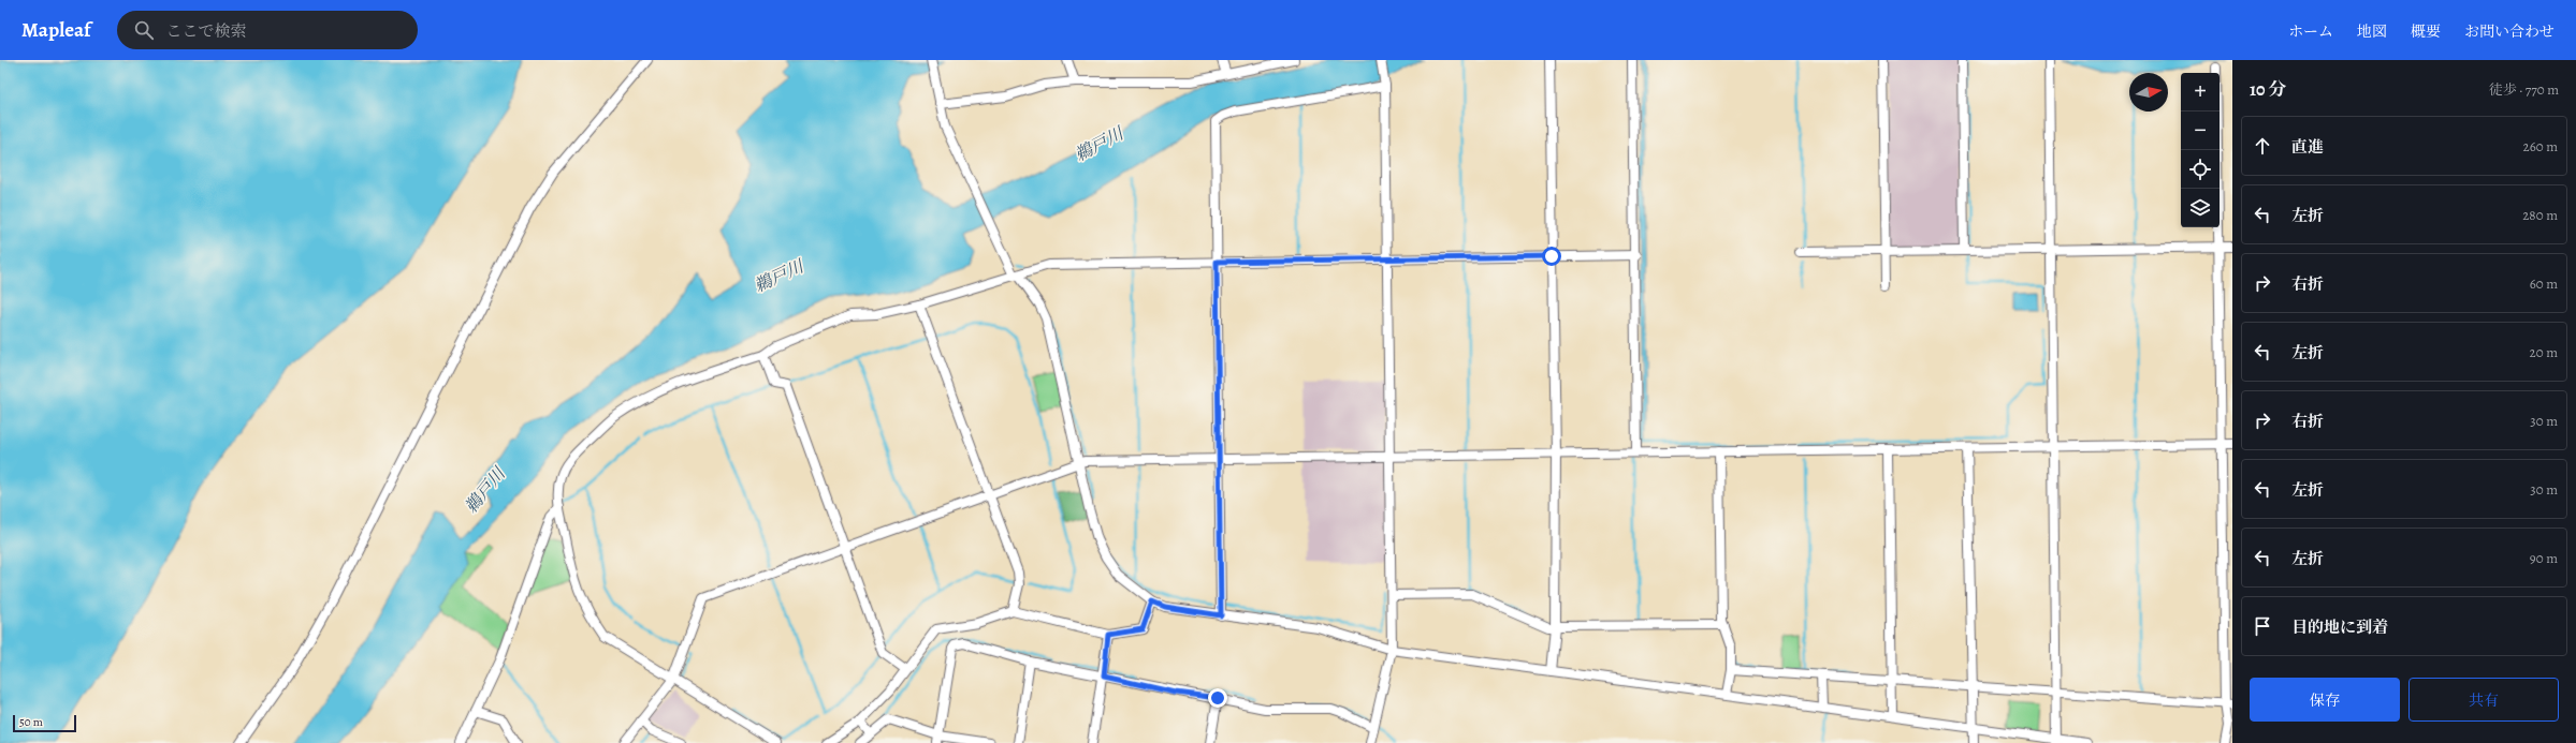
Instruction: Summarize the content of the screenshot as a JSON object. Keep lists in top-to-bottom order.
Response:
{
  "water": ["鵜戸川"],
  "scale_bar": "50 m",
  "north": "right",
  "page": {
    "header": "Mapleaf",
    "search": "ここで検索",
    "nav": [
      "ホーム",
      "地図",
      "概要",
      "お問い合わせ"
    ],
    "heading": ["10 分", "徒歩 · 770 m"],
    "map_buttons": ["+", "−"],
    "list": [
      ["直進", "260 m"],
      ["左折", "280 m"],
      ["右折", "60 m"],
      ["左折", "20 m"],
      ["右折", "30 m"],
      ["左折", "30 m"],
      ["左折", "90 m"],
      "目的地に到着"
    ],
    "buttons": ["保存", "共有"],
    "scale": "50 m"
  }
}
